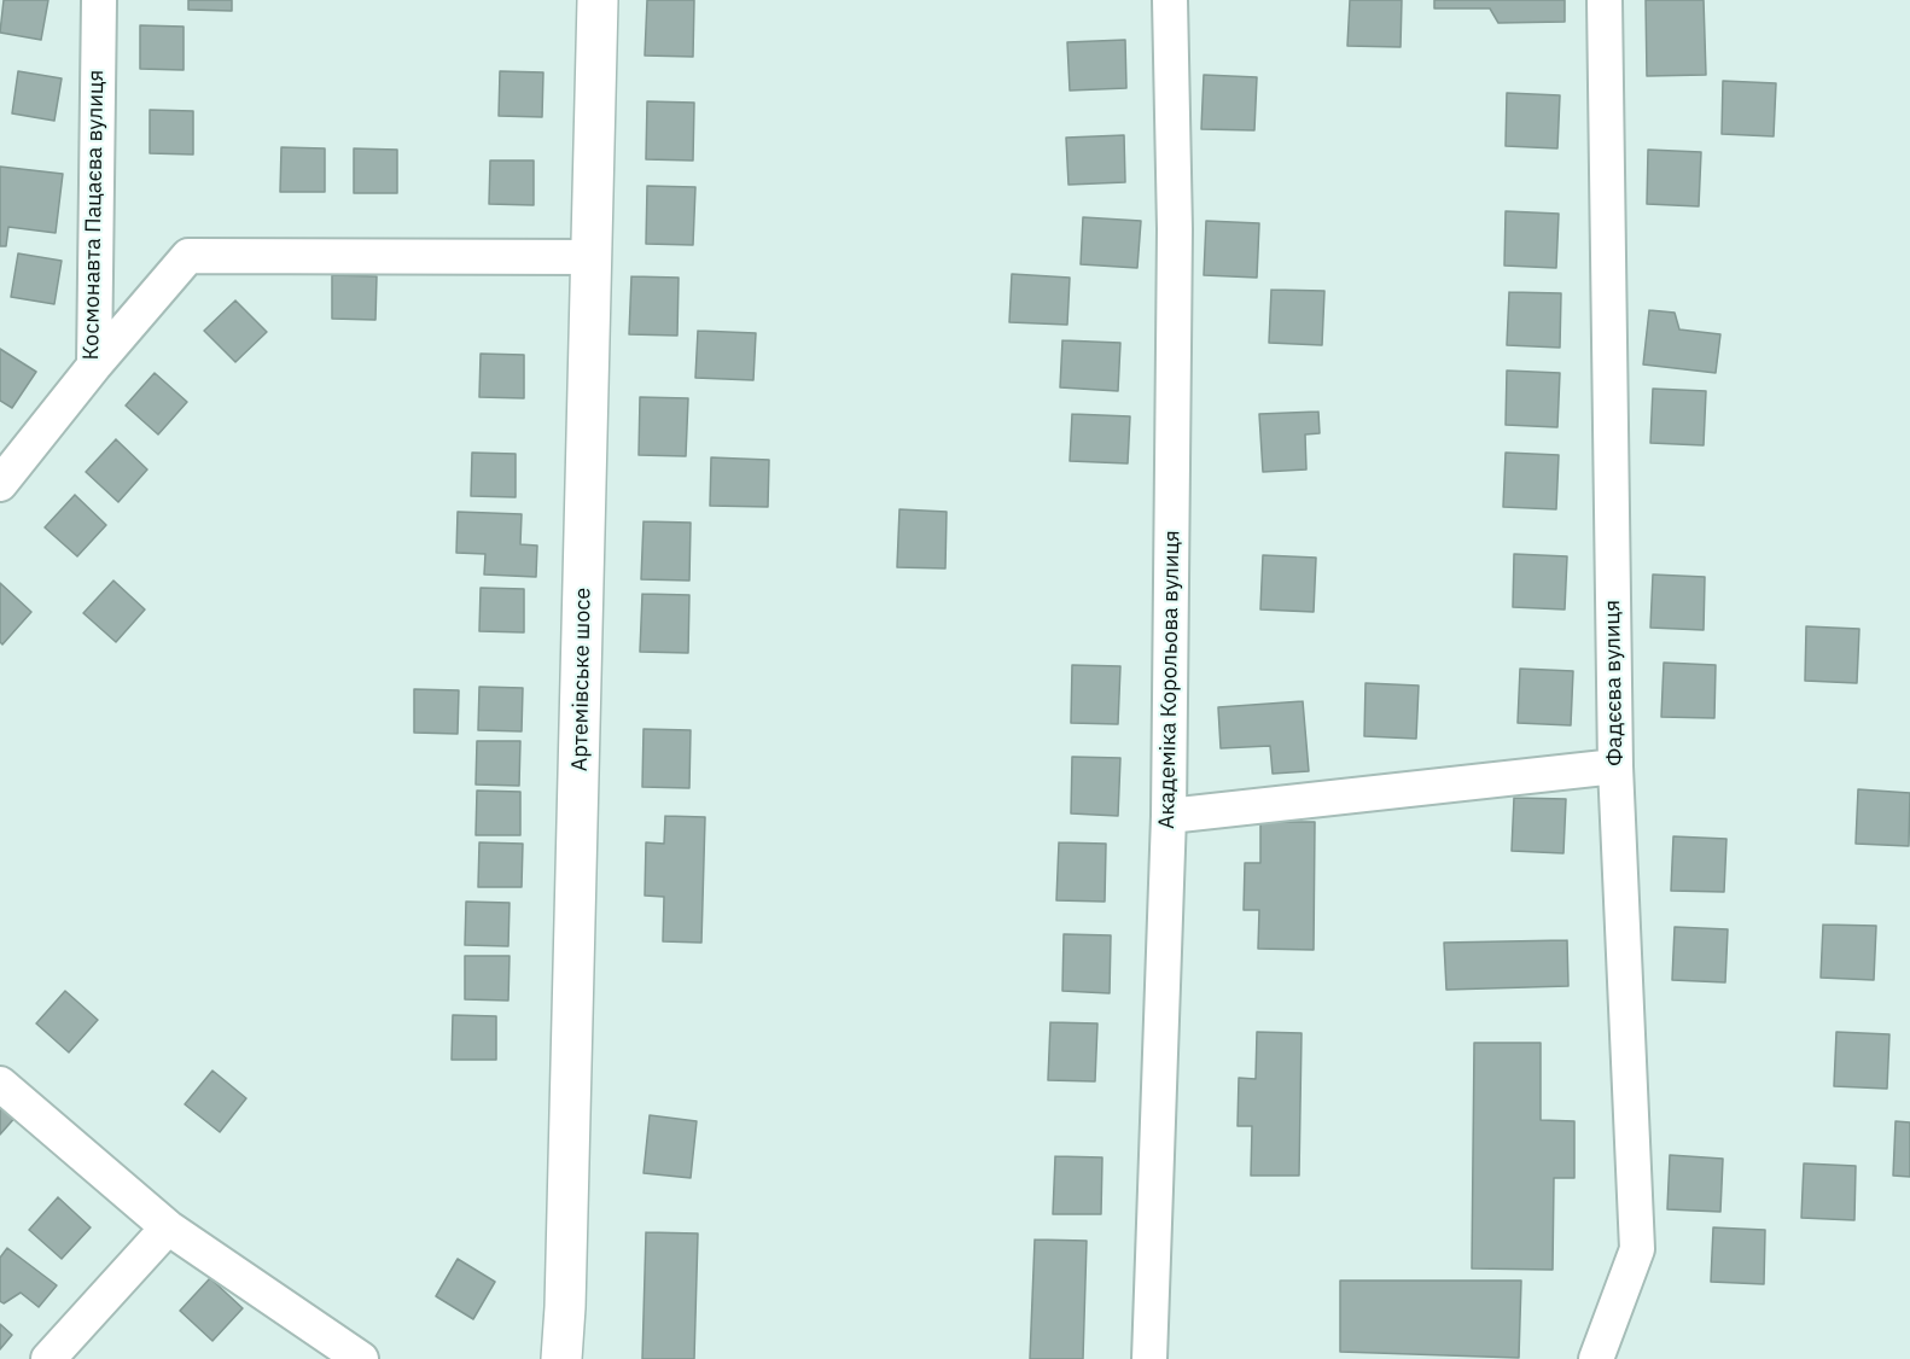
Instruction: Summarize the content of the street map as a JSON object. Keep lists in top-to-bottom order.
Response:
{
  "streets": {
    "main road": ["Артемівське шосе"],
    "street": ["Космонавта Пацаєва вулиця", "Академіка Корольова вулиця", "Фадєєва вулиця"]
  }
}
